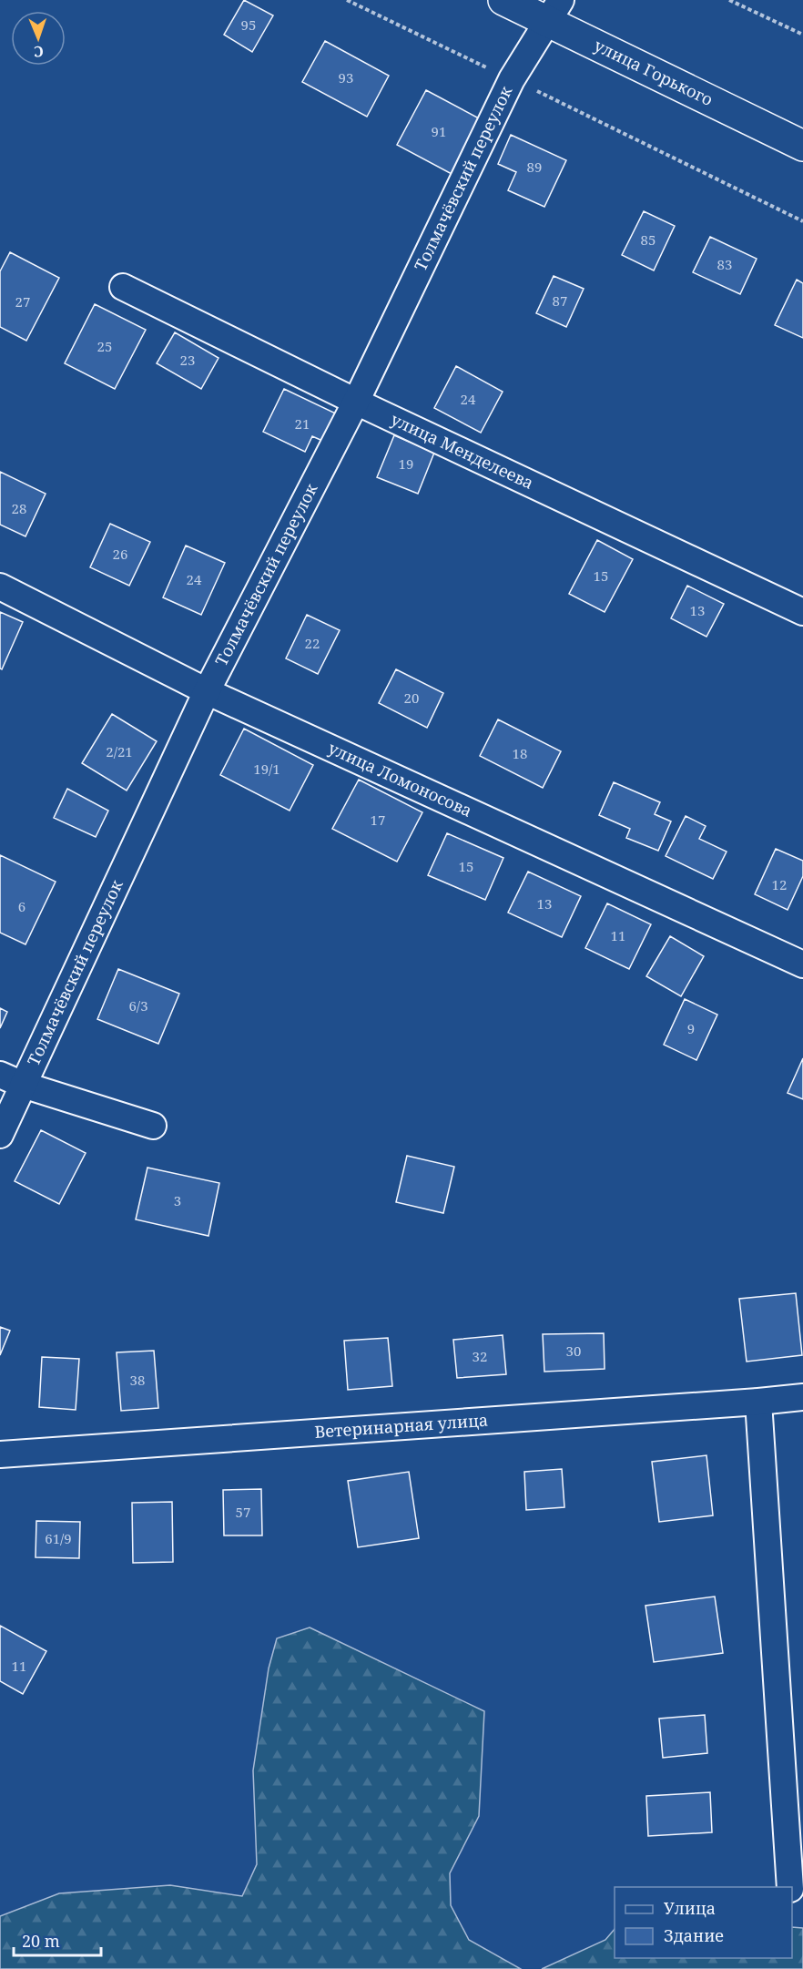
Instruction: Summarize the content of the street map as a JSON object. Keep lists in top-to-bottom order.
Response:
{
  "streets": {
    "main road": ["улица Горького"],
    "street": [
      "Толмачёвский переулок",
      "улица Менделеева",
      "улица Ломоносова",
      "Ветеринарная улица"
    ]
  },
  "crossings": [
    ["улица Горького", "Толмачёвский переулок"],
    ["Толмачёвский переулок", "улица Менделеева"],
    ["Толмачёвский переулок", "улица Ломоносова"]
  ],
  "house_numbers": [
    "95",
    "93",
    "91",
    "89",
    "85",
    "83",
    "87",
    "27",
    "25",
    "23",
    "24",
    "21",
    "19",
    "28",
    "26",
    "15",
    "24",
    "13",
    "22",
    "20",
    "2/21",
    "18",
    "19/1",
    "17",
    "15",
    "12",
    "13",
    "6",
    "11",
    "6/3",
    "9",
    "3",
    "30",
    "32",
    "38",
    "57",
    "61/9",
    "11"
  ],
  "legend": ["Улица", "Здание"],
  "scale_bar": "20 m",
  "north": "bottom"
}
